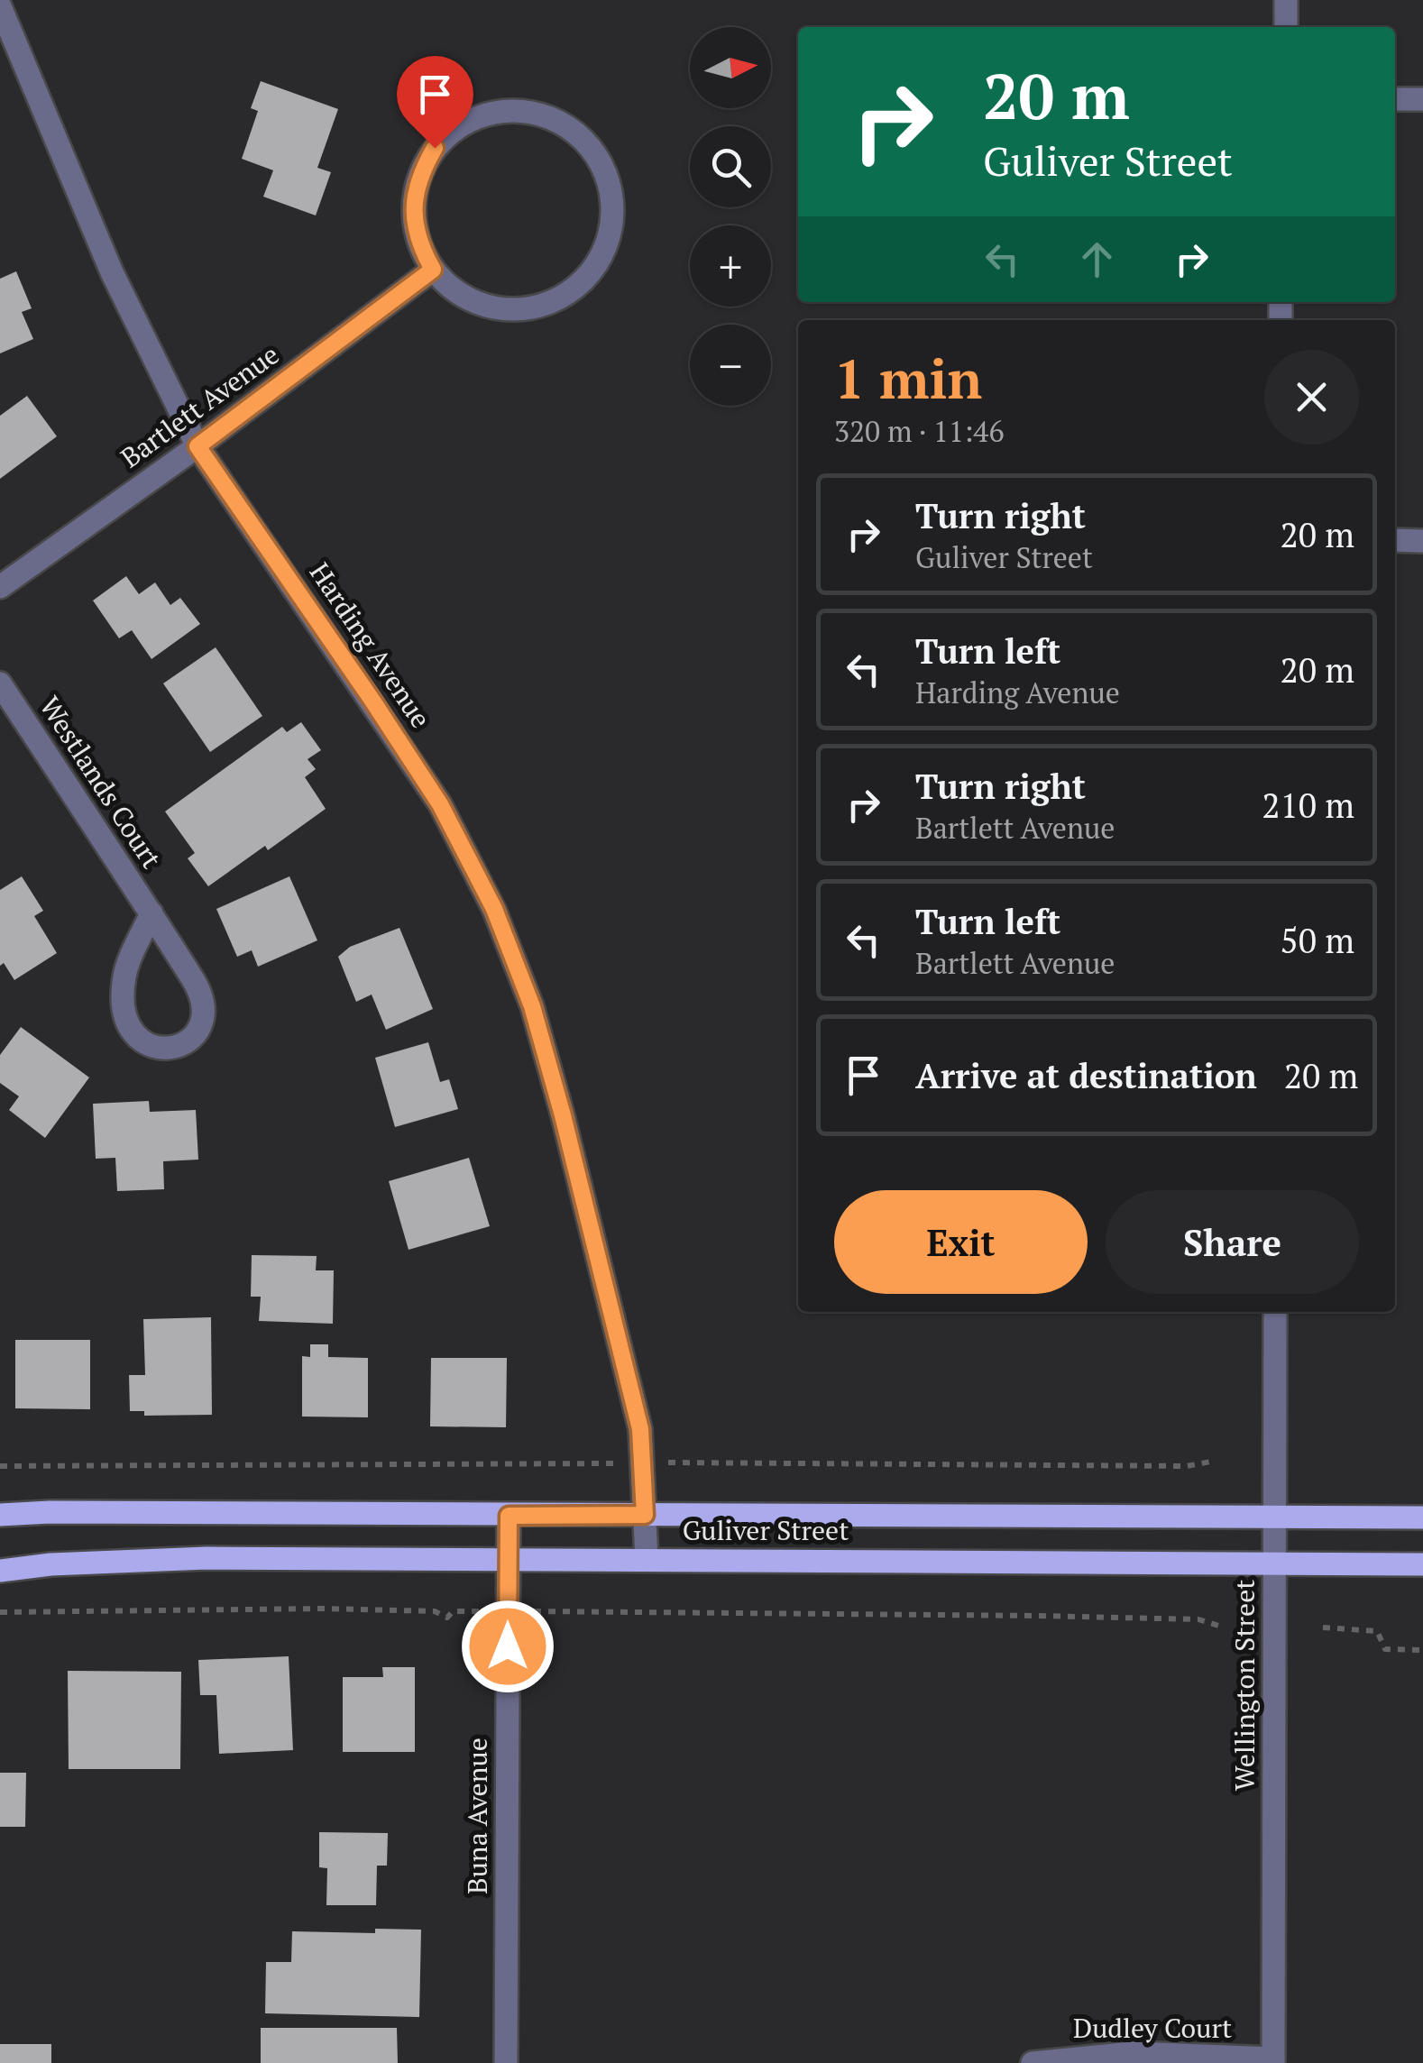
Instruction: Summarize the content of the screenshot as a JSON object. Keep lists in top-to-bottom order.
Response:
{
  "streets": {
    "main road": ["Guliver Street"],
    "street": [
      "Bartlett Avenue",
      "Harding Avenue",
      "Westlands Court",
      "Wellington Street",
      "Buna Avenue",
      "Dudley Court"
    ]
  },
  "crossings": [
    ["Bartlett Avenue", "Harding Avenue"],
    ["Harding Avenue", "Guliver Street"],
    ["Guliver Street", "Wellington Street"],
    ["Guliver Street", "Buna Avenue"],
    ["Wellington Street", "Dudley Court"]
  ],
  "north": "right",
  "page": {
    "map_buttons": ["+", "−"],
    "turn": ["20 m", "Guliver Street"],
    "heading": ["1 min", "320 m · 11:46"],
    "list": [
      {
        "name": "Turn right",
        "note": "Guliver Street",
        "value": "20 m"
      },
      {
        "name": "Turn left",
        "note": "Harding Avenue",
        "value": "20 m"
      },
      {
        "name": "Turn right",
        "note": "Bartlett Avenue",
        "value": "210 m"
      },
      {
        "name": "Turn left",
        "note": "Bartlett Avenue",
        "value": "50 m"
      },
      {
        "name": "Arrive at destination",
        "value": "20 m"
      }
    ],
    "buttons": ["Exit", "Share"]
  }
}
